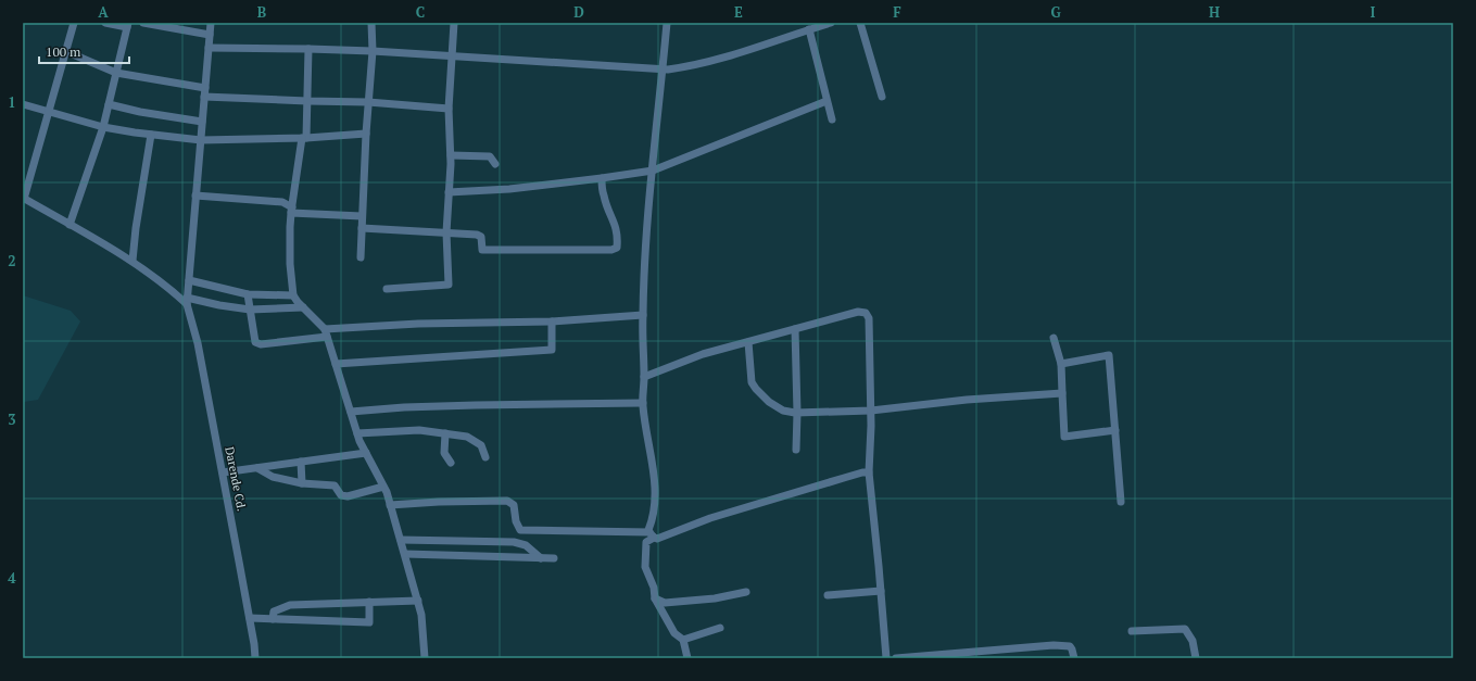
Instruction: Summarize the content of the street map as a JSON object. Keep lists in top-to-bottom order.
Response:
{
  "streets": {
    "street": ["Darende Cd."]
  },
  "scale_bar": "100 m",
  "grid": {
    "columns": [
      "A",
      "B",
      "C",
      "D",
      "E",
      "F",
      "G",
      "H",
      "I"
    ],
    "rows": [
      "1",
      "2",
      "3",
      "4"
    ]
  }
}
